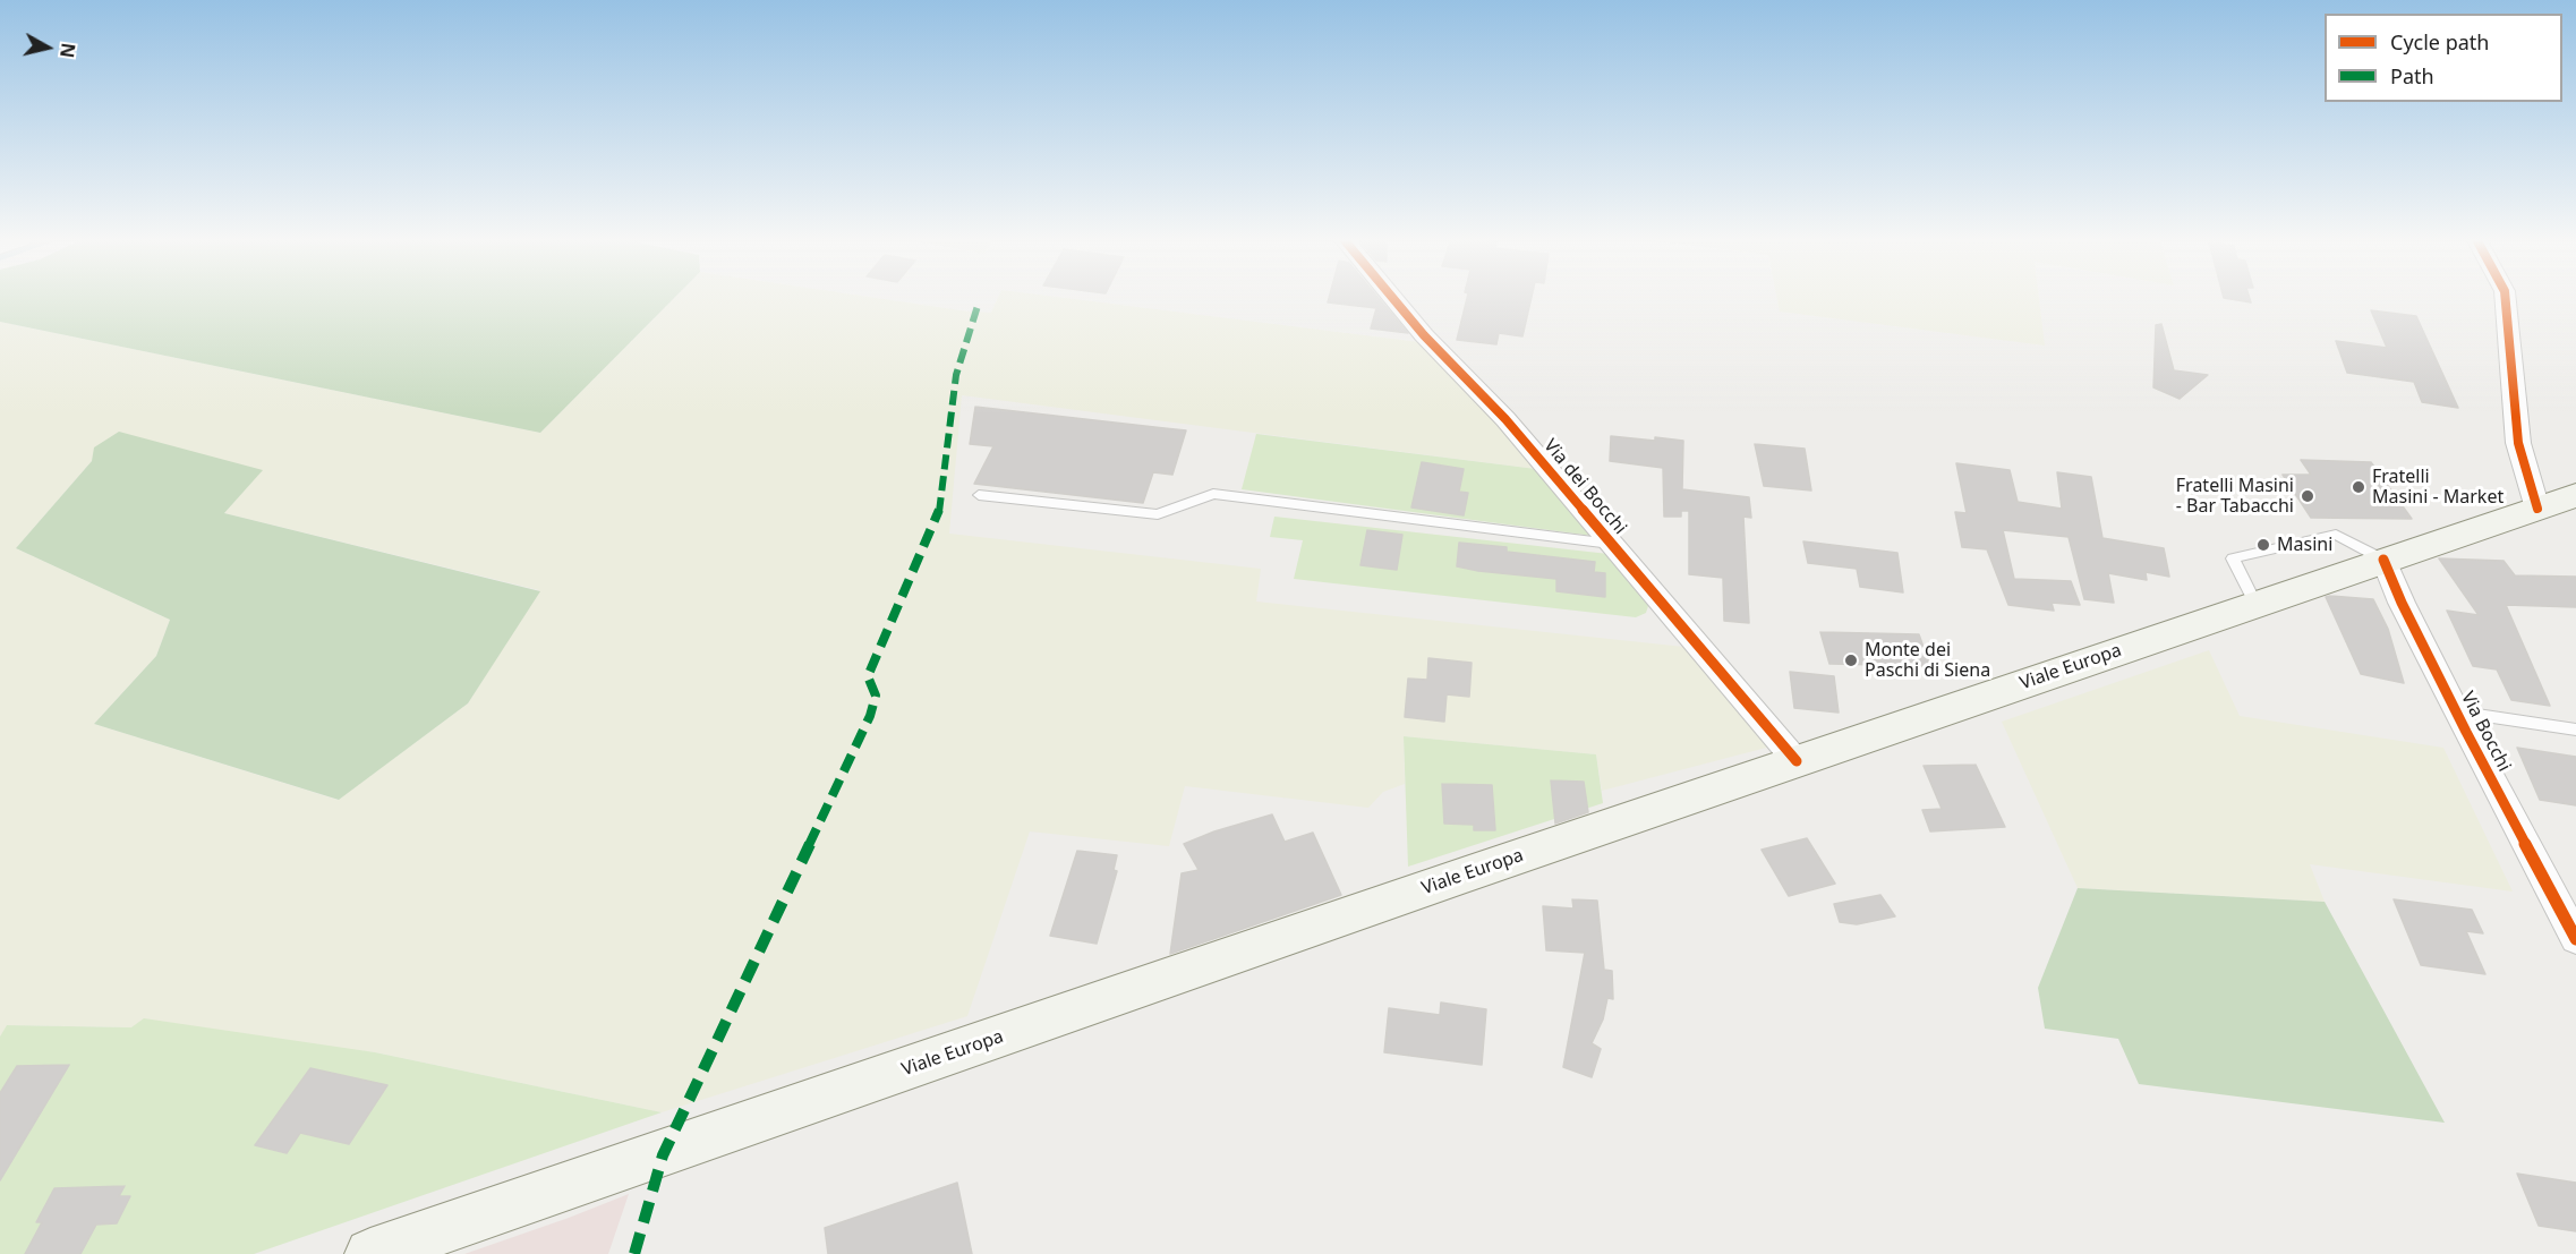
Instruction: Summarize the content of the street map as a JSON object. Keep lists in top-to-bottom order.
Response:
{
  "streets": {
    "main road": ["Viale Europa"],
    "street": ["Via dei Bocchi", "Via Bocchi"]
  },
  "crossings": [
    ["Via dei Bocchi", "Viale Europa"],
    ["Viale Europa", "Via Bocchi"]
  ],
  "places": [
    "Fratelli Masini - Market",
    "Fratelli Masini - Bar Tabacchi",
    "Masini",
    "Monte dei Paschi di Siena"
  ],
  "legend": ["Cycle path", "Path"],
  "north": "right"
}
